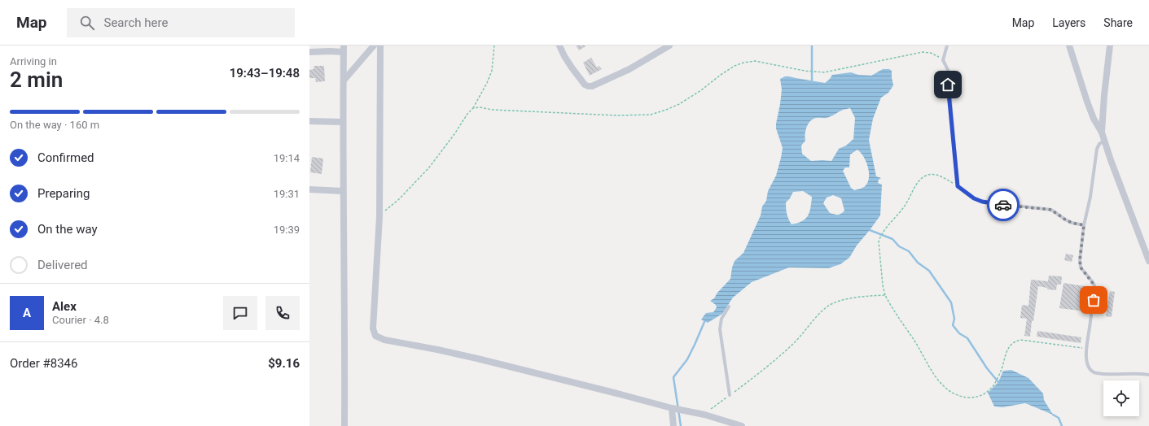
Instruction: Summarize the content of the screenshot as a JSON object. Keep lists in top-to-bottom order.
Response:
{
  "page": {
    "header": "Map",
    "search": "Search here",
    "nav": ["Map", "Layers", "Share"],
    "heading": ["2 min", "Arriving in", "19:43–19:48"],
    "panel": [
      "Alex",
      "Courier · 4.8",
      "Order #8346",
      "$9.16"
    ],
    "bar": "On the way · 160 m",
    "list": [
      ["Confirmed", "19:14"],
      ["Preparing", "19:31"],
      ["On the way", "19:39"],
      "Delivered"
    ],
    "round": "A"
  }
}
